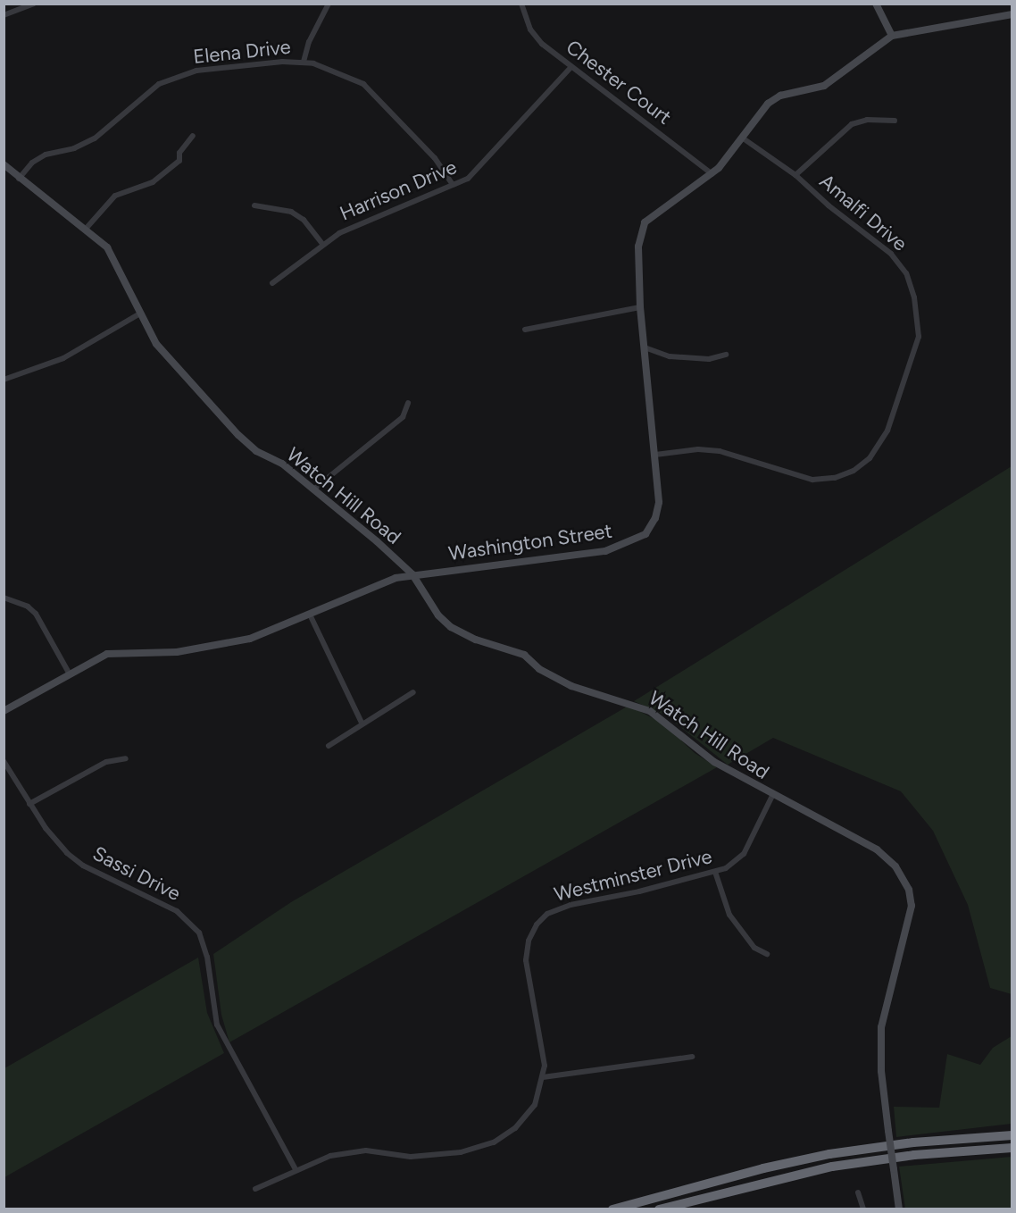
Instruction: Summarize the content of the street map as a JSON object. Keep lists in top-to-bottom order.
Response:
{
  "streets": {
    "street": [
      "Elena Drive",
      "Chester Court",
      "Harrison Drive",
      "Amalfi Drive",
      "Watch Hill Road",
      "Washington Street",
      "Sassi Drive",
      "Westminster Drive"
    ]
  },
  "crossings": [
    ["Elena Drive", "Harrison Drive"],
    ["Elena Drive", "Watch Hill Road"],
    ["Chester Court", "Harrison Drive"],
    ["Chester Court", "Washington Street"],
    ["Amalfi Drive", "Washington Street"],
    ["Watch Hill Road", "Washington Street"],
    ["Watch Hill Road", "Westminster Drive"],
    ["Sassi Drive", "Westminster Drive"]
  ]
}
